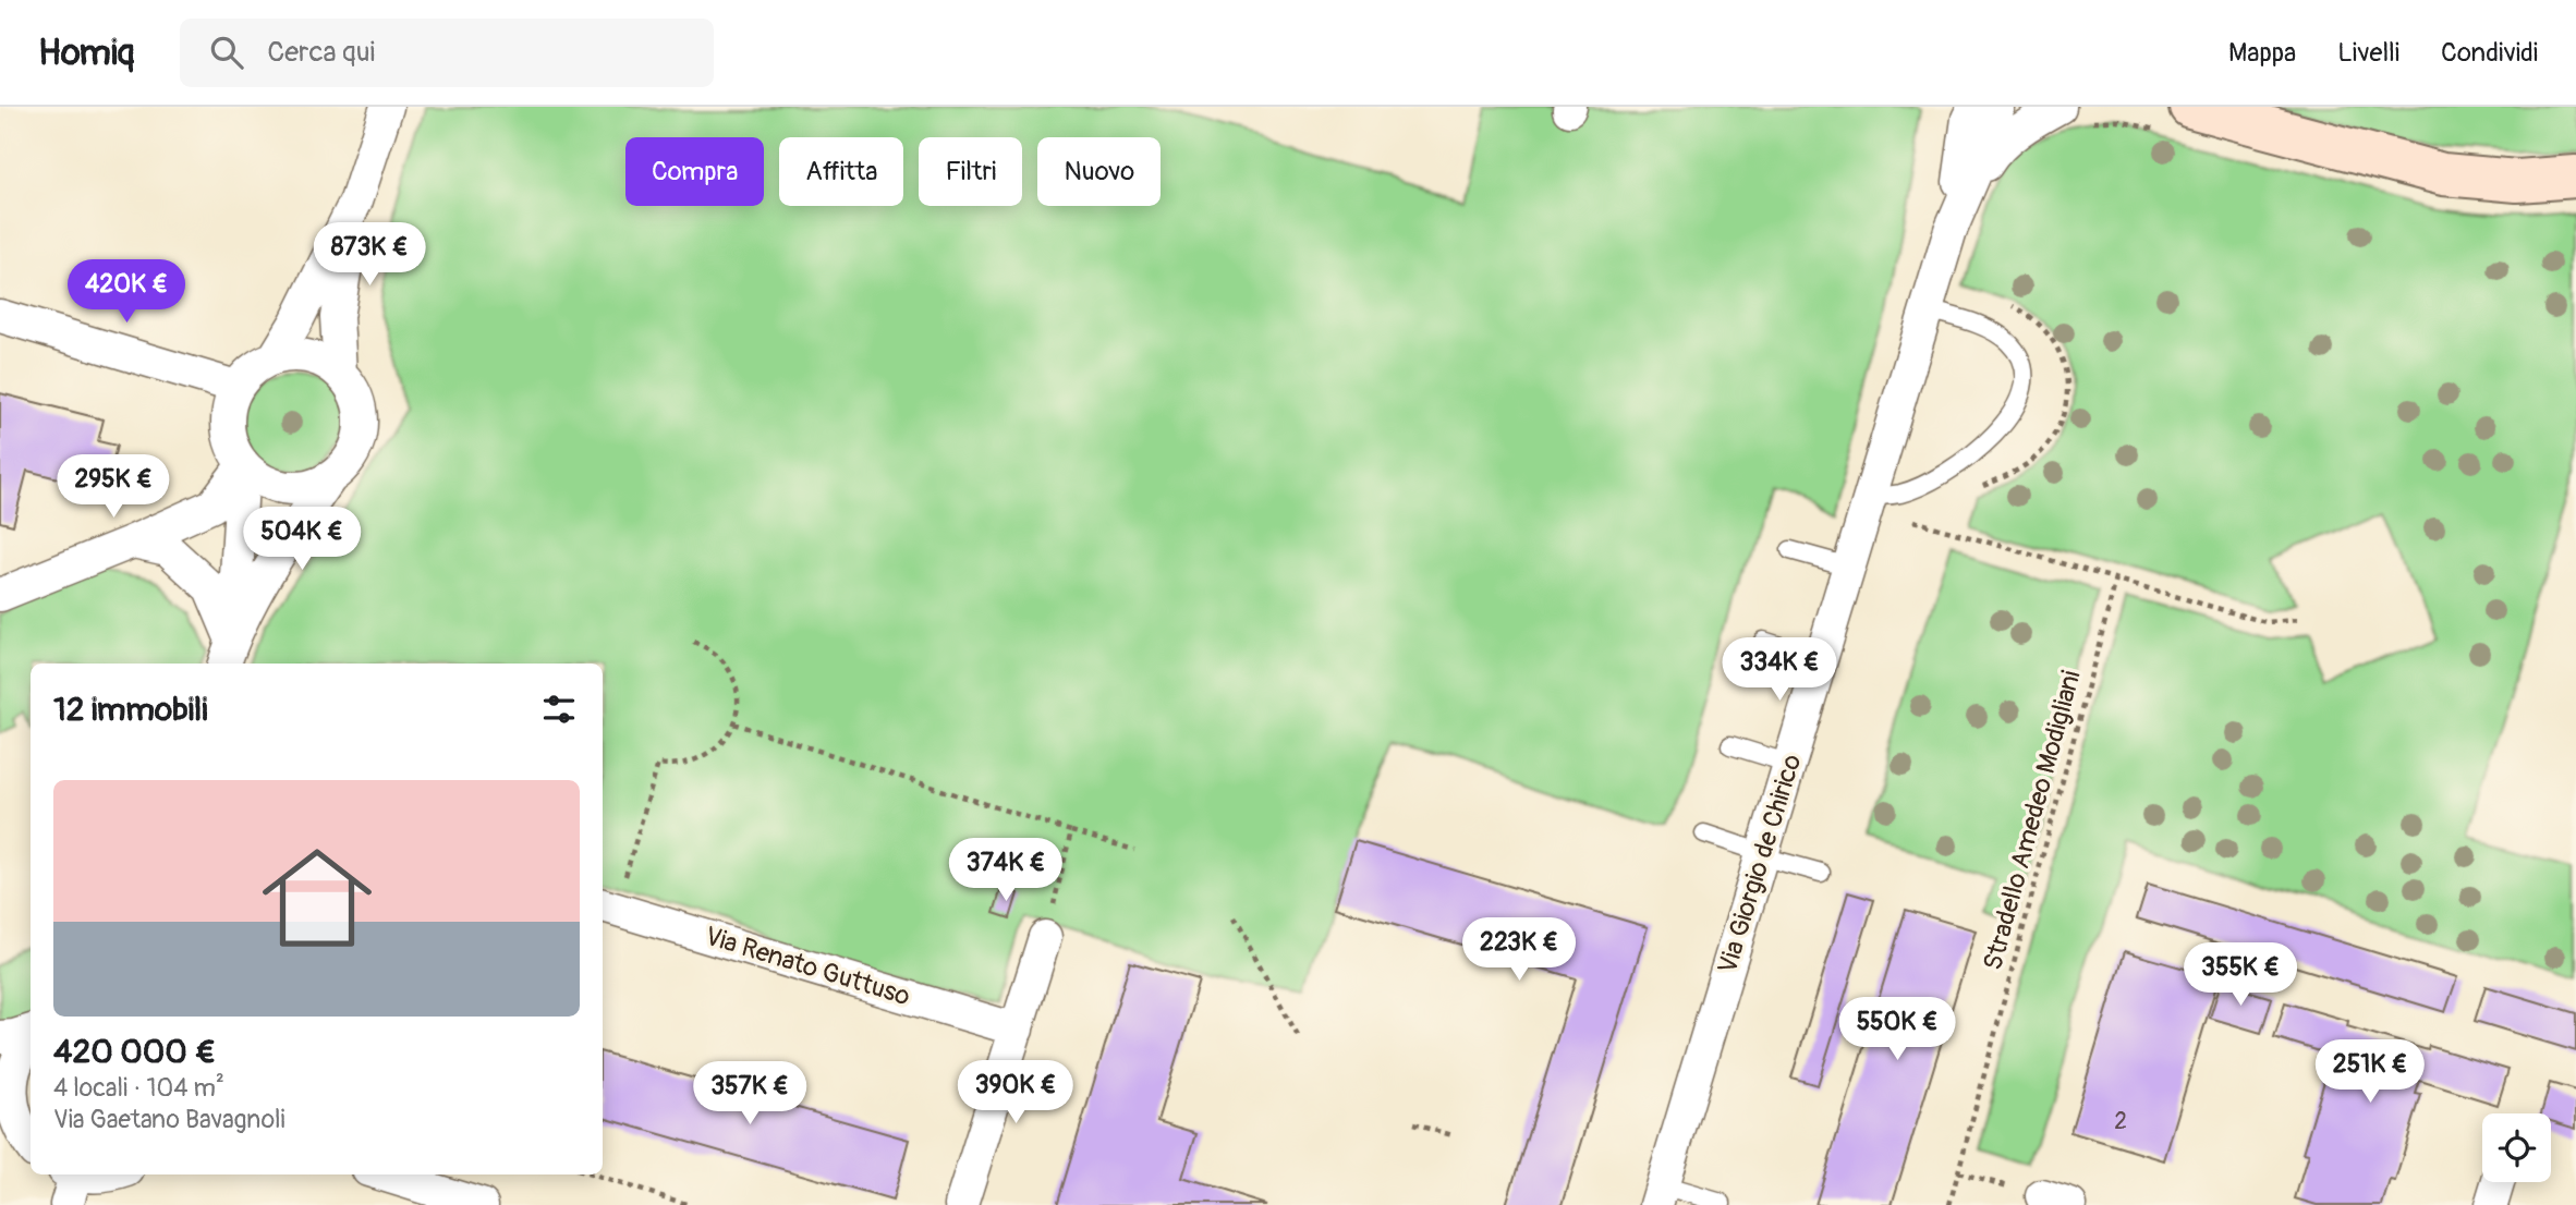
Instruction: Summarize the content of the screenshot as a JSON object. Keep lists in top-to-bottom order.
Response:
{
  "streets": {
    "street": ["Via Giorgio de Chirico", "Via Renato Guttuso"],
    "path": ["Stradello Amedeo Modigliani"]
  },
  "house_numbers": ["2"],
  "page": {
    "header": "Homiq",
    "search": "Cerca qui",
    "nav": ["Mappa", "Livelli", "Condividi"],
    "chip": [
      "Compra",
      "Affitta",
      "Filtri",
      "Nuovo"
    ],
    "price": [
      "873K €",
      "420K €",
      "295K €",
      "504K €",
      "334K €",
      "374K €",
      "223K €",
      "355K €",
      "550K €",
      "251K €",
      "390K €",
      "357K €"
    ],
    "heading": "12 immobili",
    "list": [
      {
        "name": "420 000 €",
        "note": "4 locali · 104 m² · Via Gaetano Bavagnoli"
      }
    ]
  }
}
